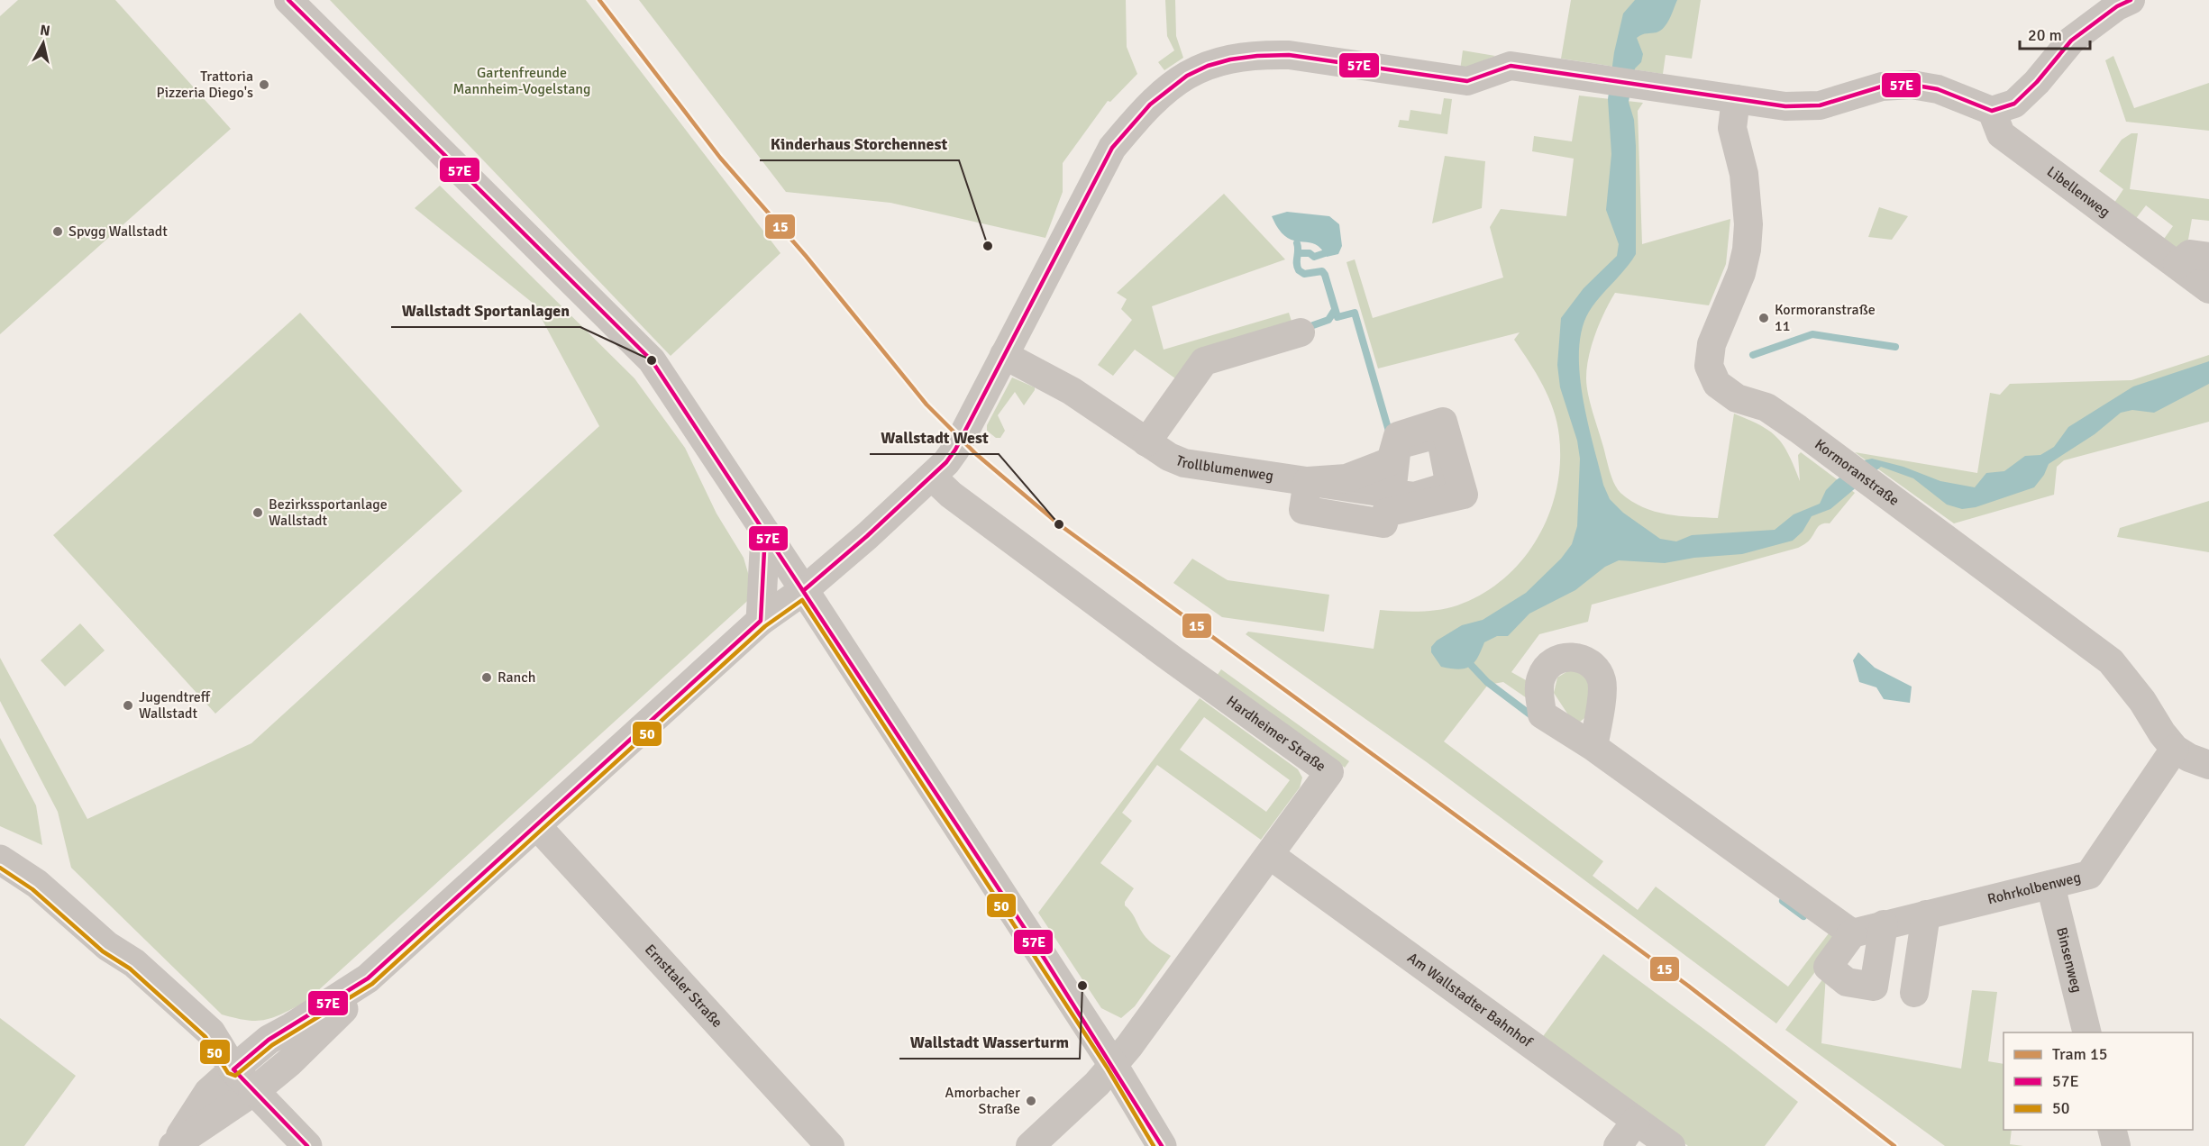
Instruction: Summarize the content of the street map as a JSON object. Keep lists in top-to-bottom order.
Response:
{
  "streets": {
    "street": [
      "Libellenweg",
      "Trollblumenweg",
      "Kormoranstraße",
      "Hardheimer Straße",
      "Rohrkolbenweg",
      "Binsenweg",
      "Ernsttaler Straße",
      "Am Wallstadter Bahnhof"
    ]
  },
  "crossings": [
    ["Kormoranstraße", "Rohrkolbenweg"],
    ["Hardheimer Straße", "Am Wallstadter Bahnhof"],
    ["Rohrkolbenweg", "Binsenweg"]
  ],
  "parks": ["Gartenfreunde Mannheim-Vogelstang"],
  "places": [
    "Trattoria Pizzeria Diego's",
    "Spvgg Wallstadt",
    "Kinderhaus Storchennest",
    "Kormoranstraße 11",
    "Wallstadt Sportanlagen",
    "Bezirkssportanlage Wallstadt",
    "Wallstadt West",
    "Ranch",
    "Jugendtreff Wallstadt",
    "Wallstadt Wasserturm",
    "Amorbacher Straße"
  ],
  "lines": ["tram line 15", "transit line 57E", "transit line 50"],
  "legend": ["Tram 15", "57E", "50"],
  "scale_bar": "20 m",
  "north": "top"
}
